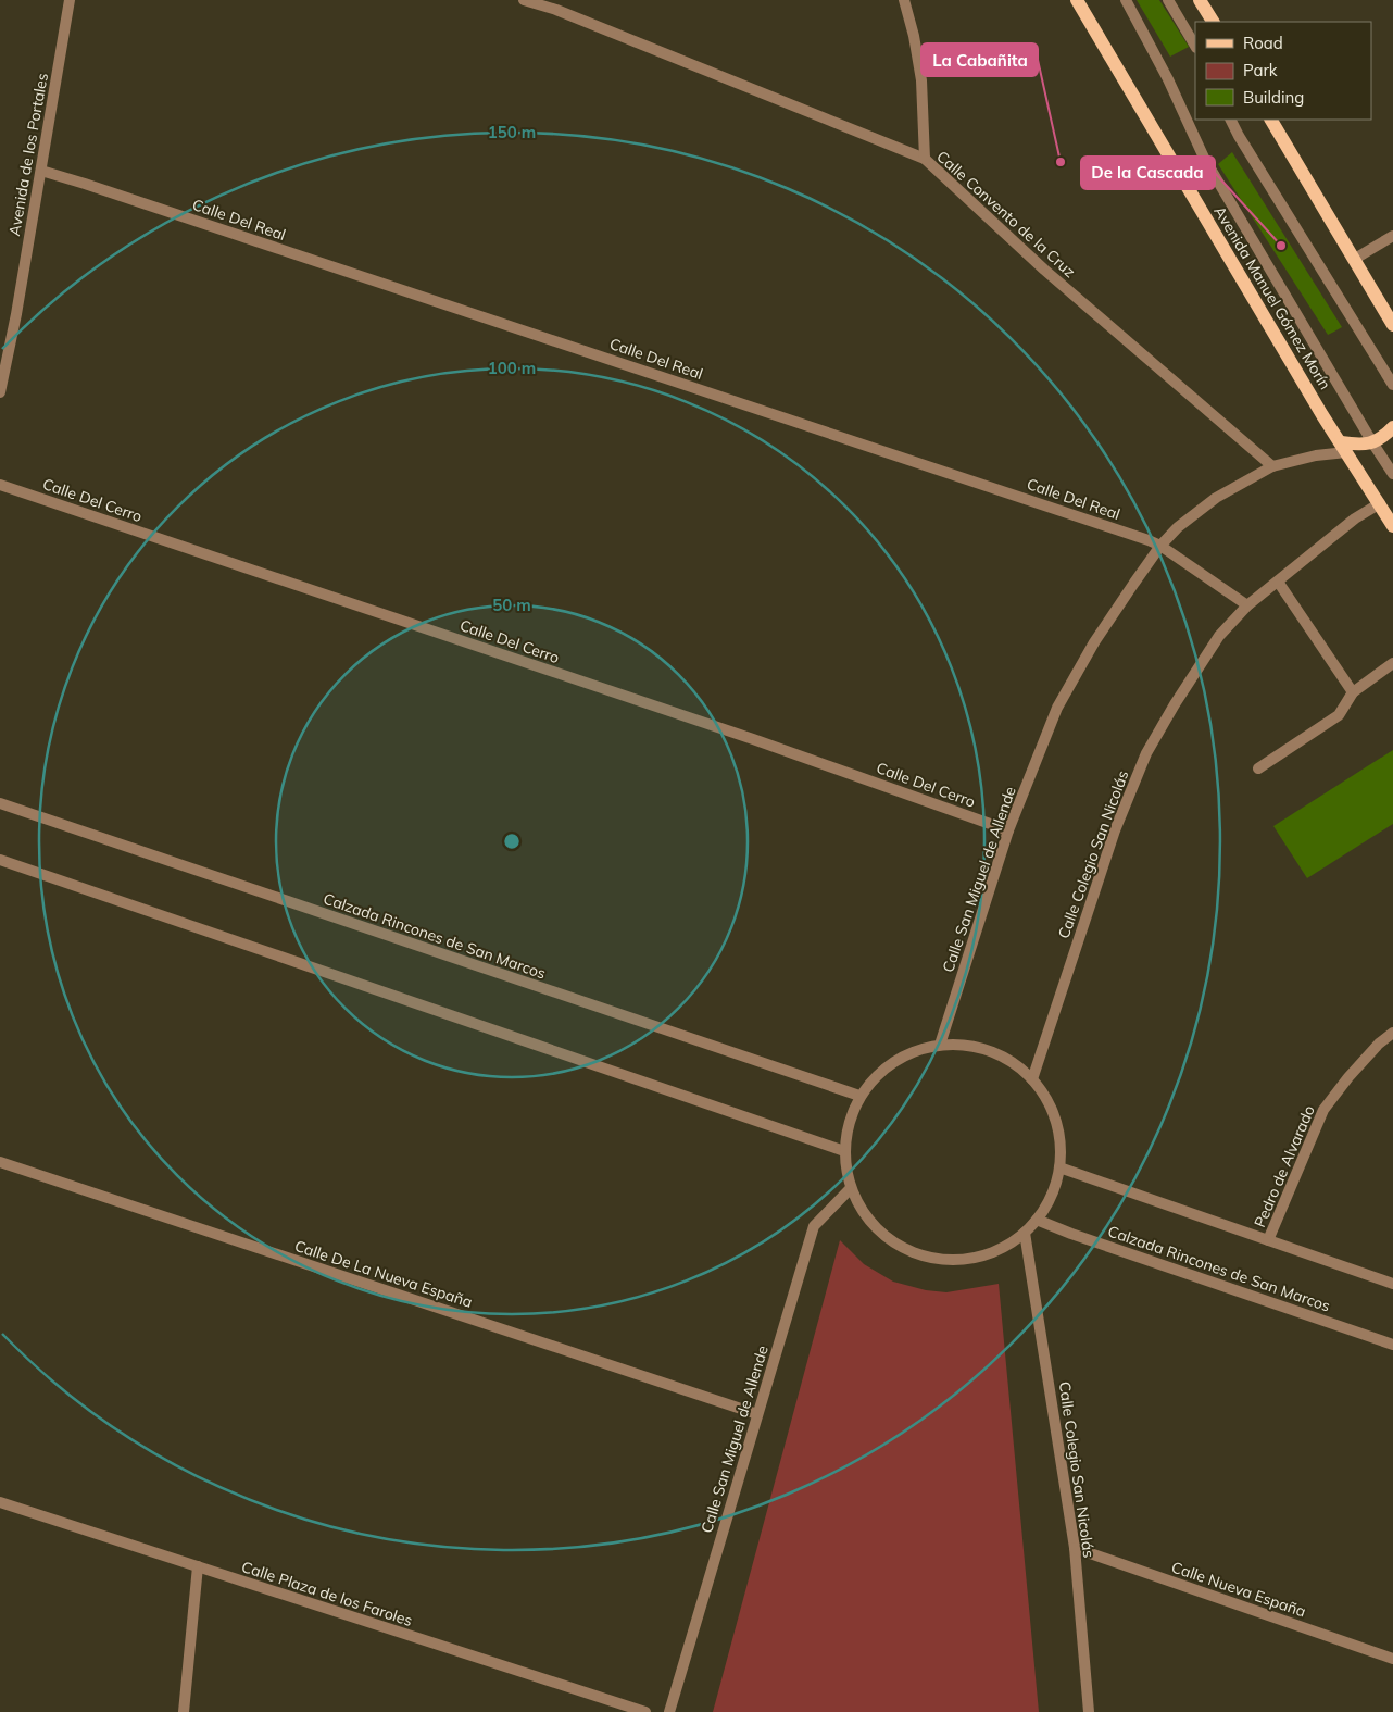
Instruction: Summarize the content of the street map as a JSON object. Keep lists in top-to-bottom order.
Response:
{
  "streets": {
    "main road": ["Avenida Manuel Gómez Morín"],
    "street": [
      "Avenida de los Portales",
      "Calle Convento de la Cruz",
      "Calle Del Real",
      "Calle Del Cerro",
      "Calle Colegio San Nicolás",
      "Calle San Miguel de Allende",
      "Calzada Rincones de San Marcos",
      "Pedro de Alvarado",
      "Calle De La Nueva España",
      "Calle Nueva España",
      "Calle Plaza de los Faroles"
    ]
  },
  "crossings": [
    ["Avenida de los Portales", "Calle Del Real"],
    ["Calle Convento de la Cruz", "Calle San Miguel de Allende"],
    ["Calle Del Real", "Calle Colegio San Nicolás"],
    ["Calle Del Real", "Calle San Miguel de Allende"],
    ["Avenida Manuel Gómez Morín", "Calle Colegio San Nicolás"],
    ["Avenida Manuel Gómez Morín", "Calle San Miguel de Allende"],
    ["Calle Del Cerro", "Calle San Miguel de Allende"],
    ["Calle Colegio San Nicolás", "Calle Nueva España"],
    ["Calle San Miguel de Allende", "Calle De La Nueva España"]
  ],
  "places": ["La Cabañita", "De la Cascada"],
  "legend": ["Road", "Park", "Building"],
  "rings": ["150 m", "100 m", "50 m"]
}
